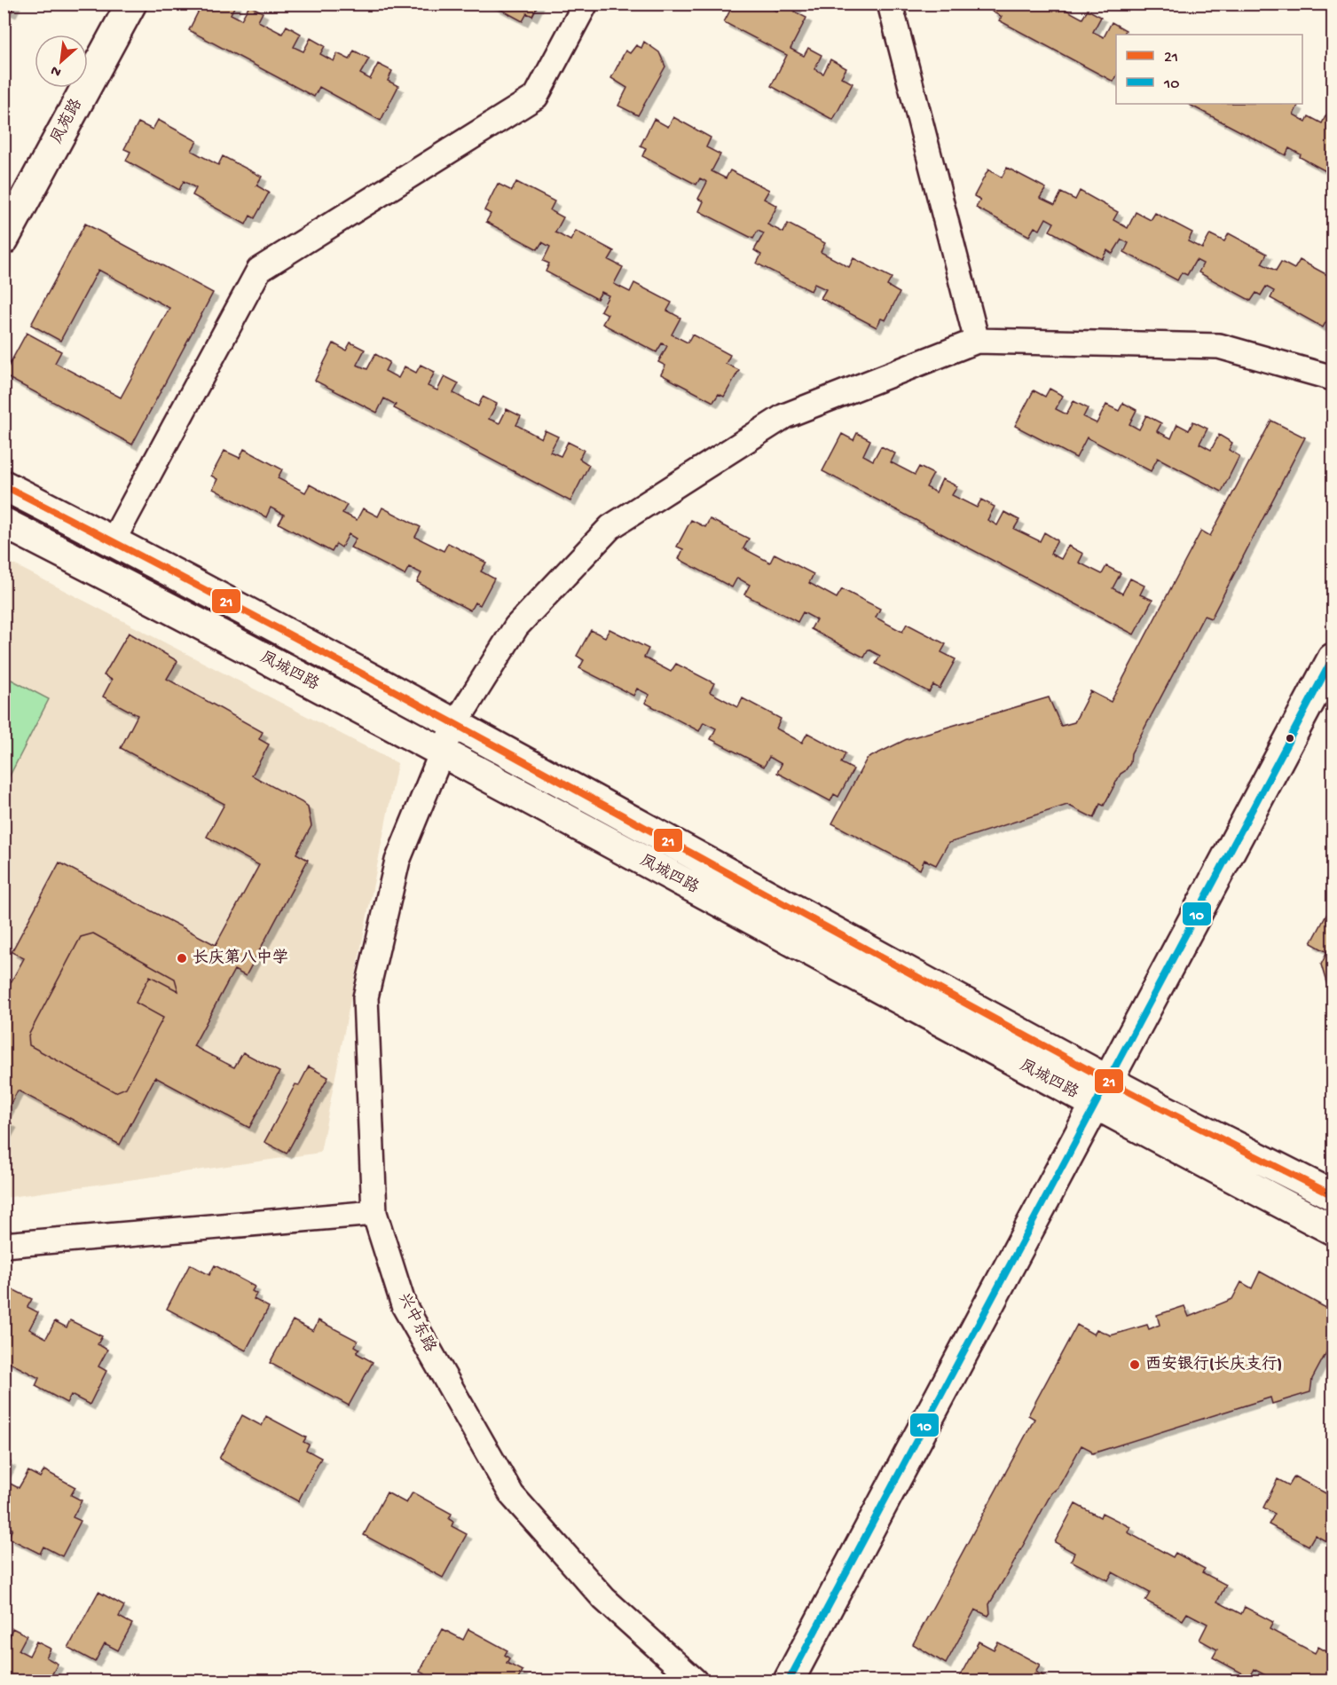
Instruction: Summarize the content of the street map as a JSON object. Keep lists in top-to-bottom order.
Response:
{
  "streets": {
    "street": ["凤苑路", "凤城四路", "兴中东路"]
  },
  "crossings": [
    ["凤城四路", "兴中东路"]
  ],
  "places": ["长庆第八中学", "西安银行(长庆支行)"],
  "lines": ["transit line 21", "transit line 10"],
  "legend": ["21", "10"],
  "north": "bottom left"
}
